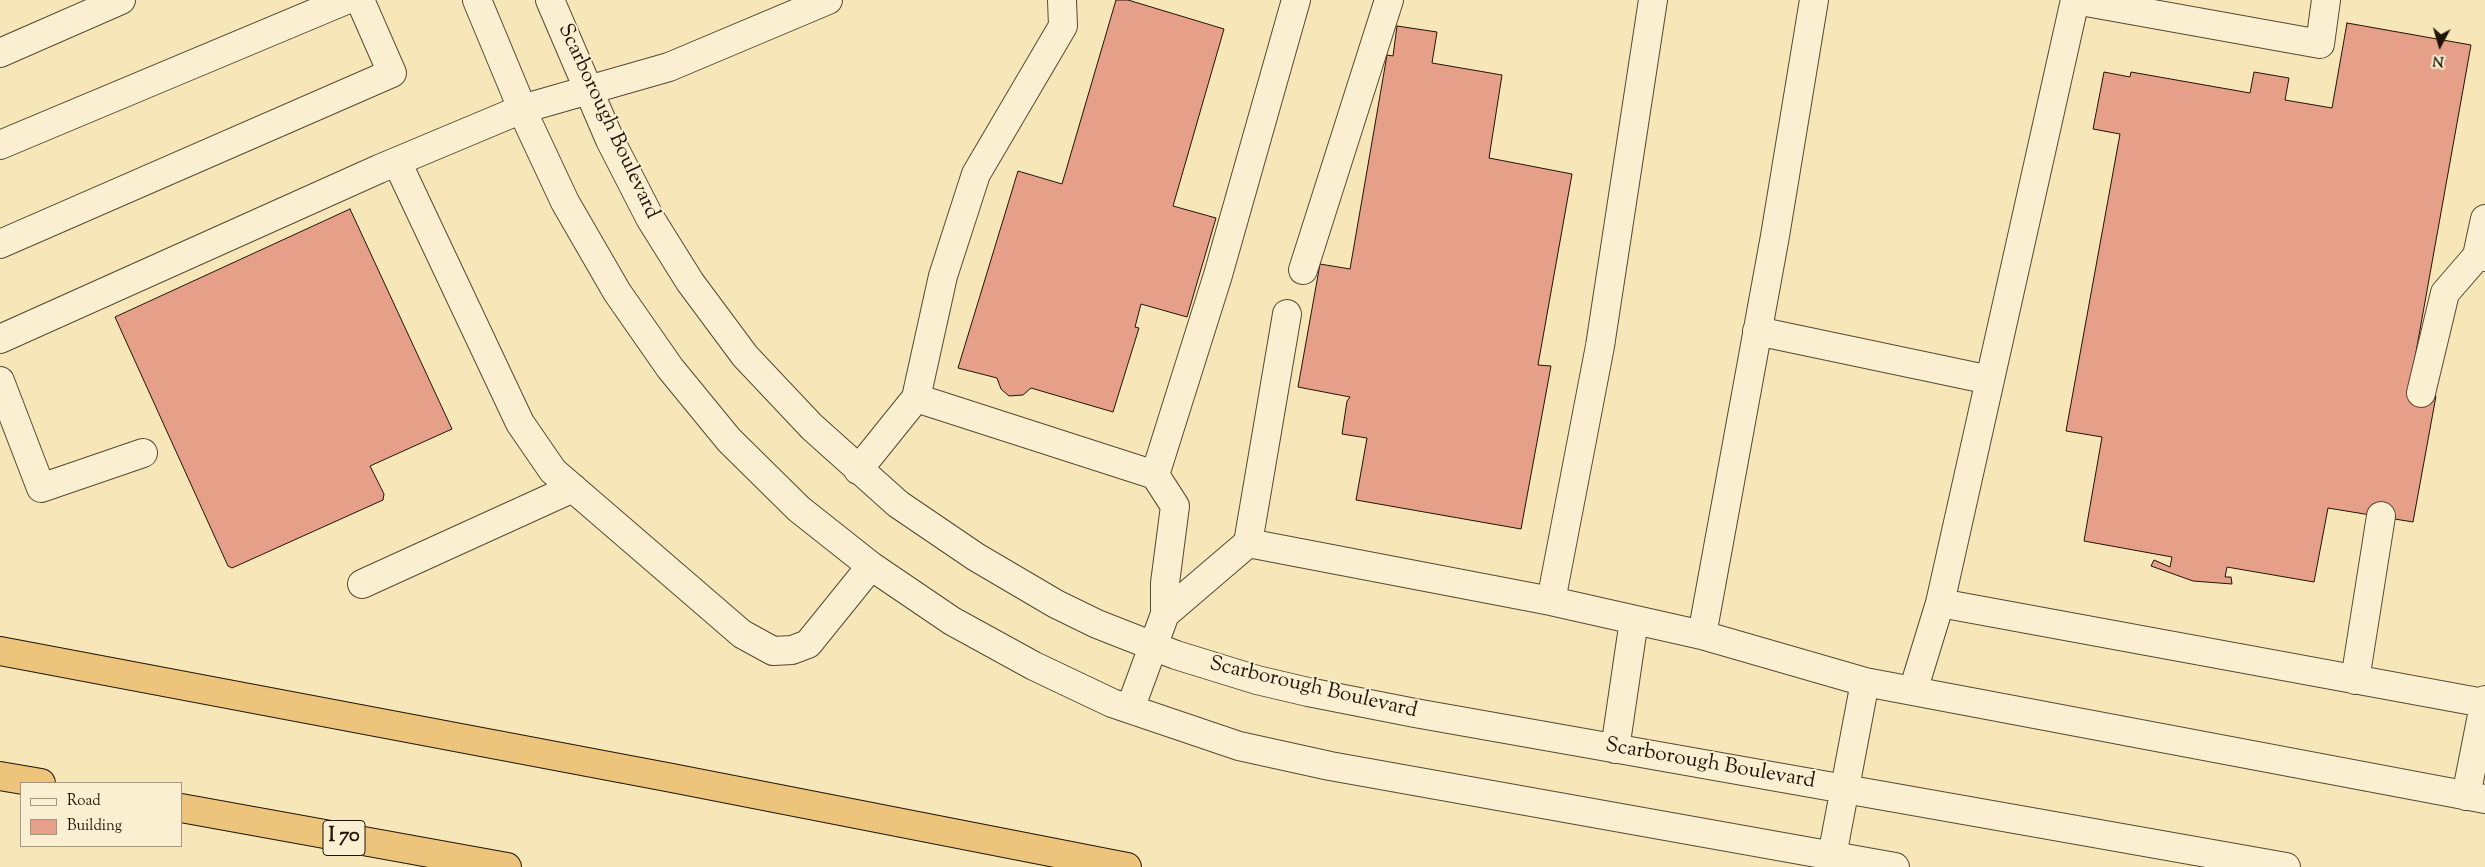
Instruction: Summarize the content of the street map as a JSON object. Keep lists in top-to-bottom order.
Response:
{
  "streets": {
    "highway": ["I 70"],
    "street": ["Scarborough Boulevard"]
  },
  "legend": ["Road", "Building"],
  "north": "bottom"
}
